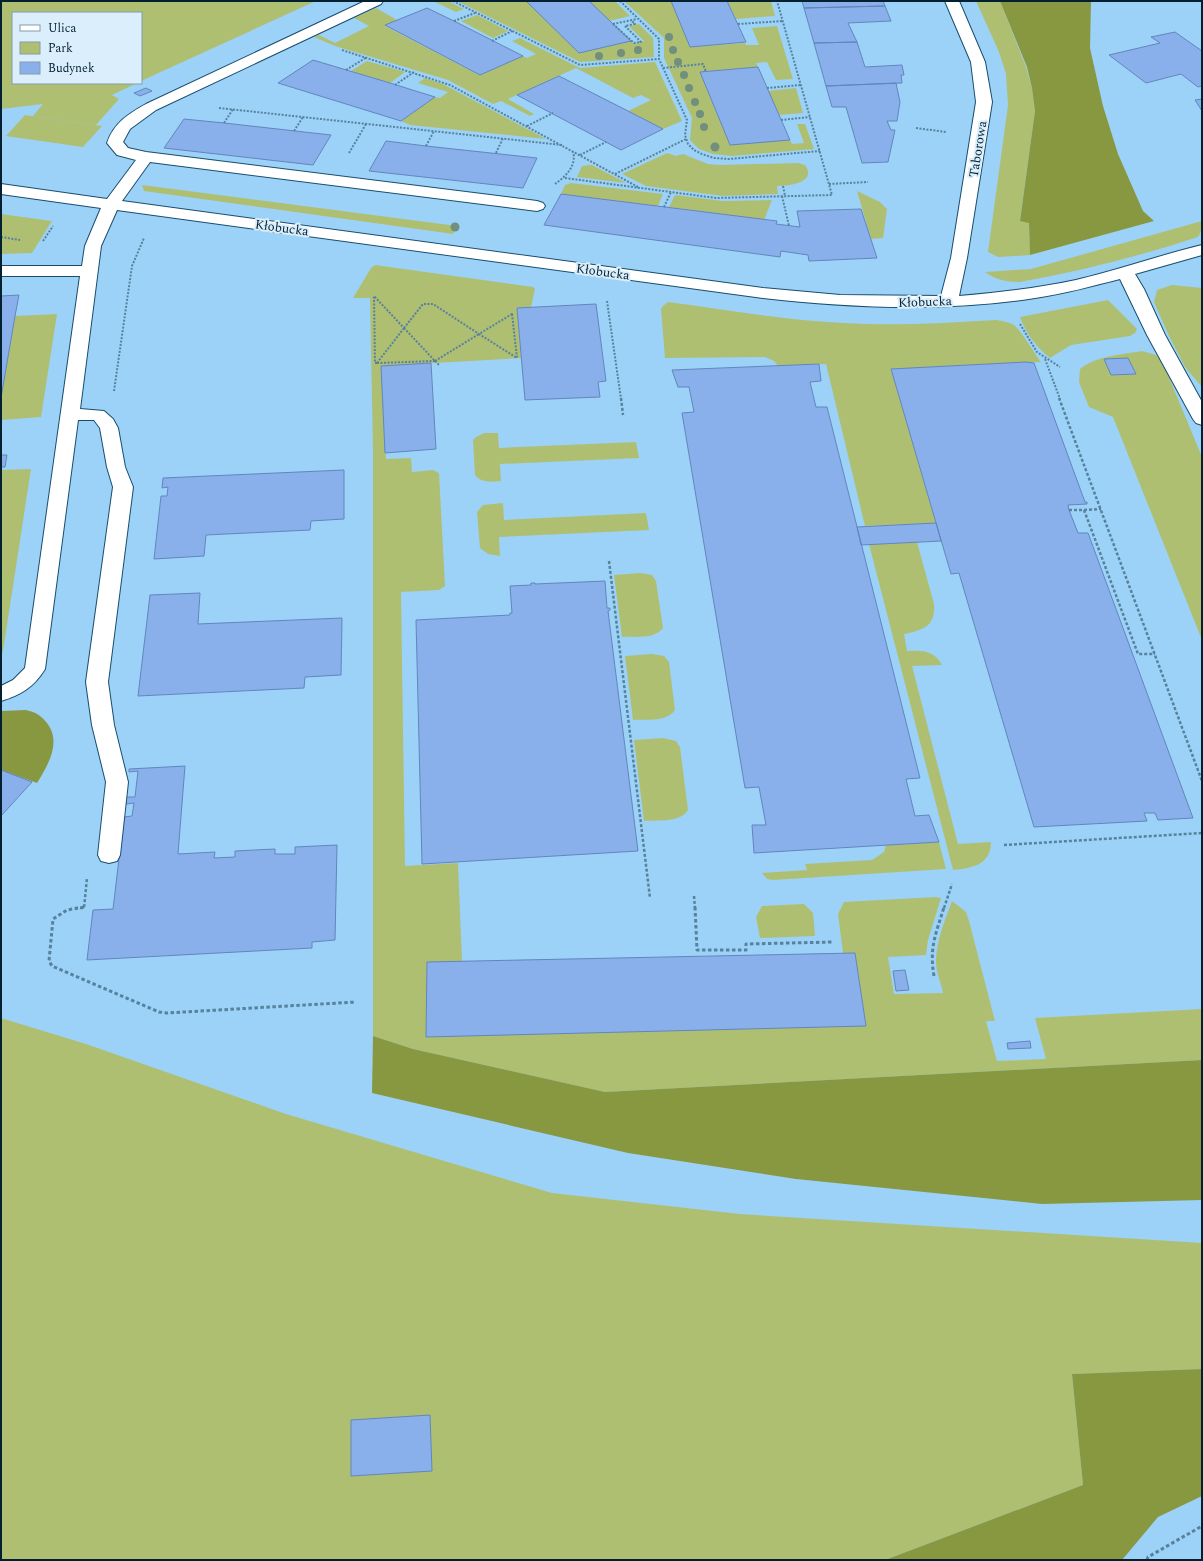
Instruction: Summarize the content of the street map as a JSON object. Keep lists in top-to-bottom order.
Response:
{
  "streets": {
    "street": ["Taborowa", "Kłobucka"]
  },
  "crossings": [
    ["Taborowa", "Kłobucka"]
  ],
  "legend": ["Ulica", "Park", "Budynek"]
}
